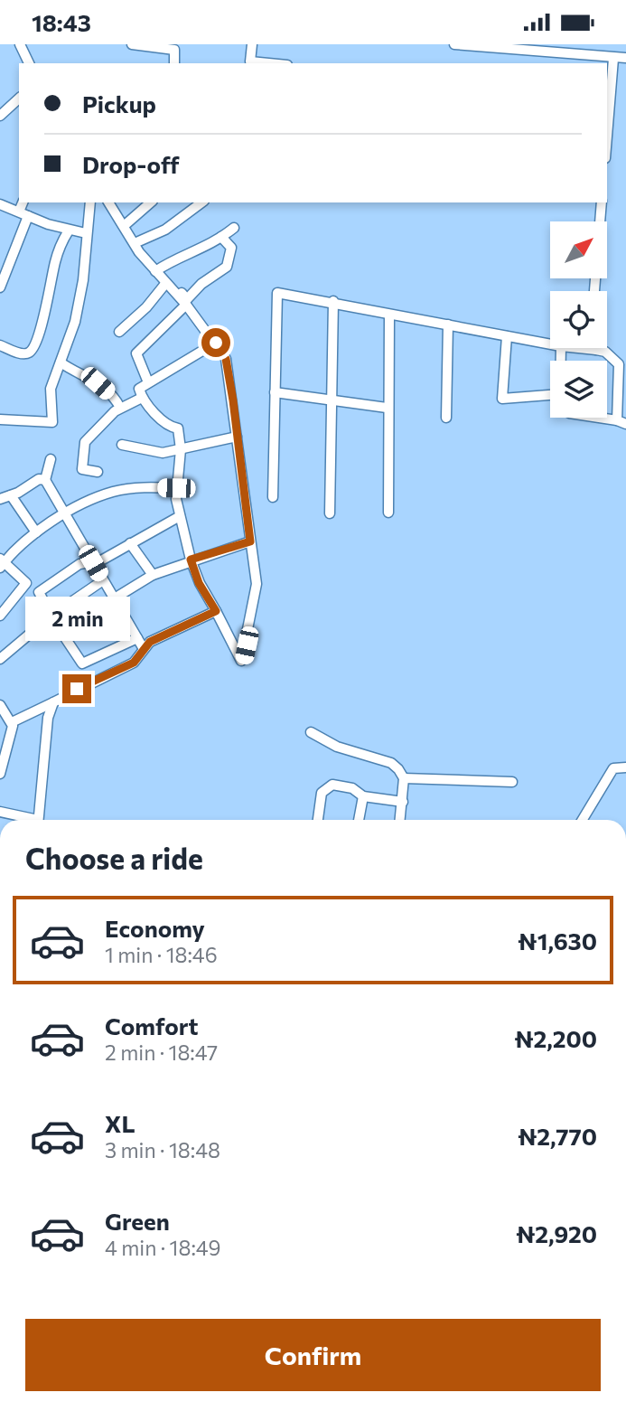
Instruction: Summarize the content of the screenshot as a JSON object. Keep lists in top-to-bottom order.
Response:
{
  "north": "top right",
  "page": {
    "status": "18:43",
    "banner": ["Pickup", "Drop-off"],
    "bubble": "2 min",
    "heading": "Choose a ride",
    "list": [
      {
        "name": "Economy",
        "note": "1 min · 18:46",
        "value": "₦1,630"
      },
      {
        "name": "Comfort",
        "note": "2 min · 18:47",
        "value": "₦2,200"
      },
      {
        "name": "XL",
        "note": "3 min · 18:48",
        "value": "₦2,770"
      },
      {
        "name": "Green",
        "note": "4 min · 18:49",
        "value": "₦2,920"
      }
    ],
    "buttons": "Confirm"
  }
}
